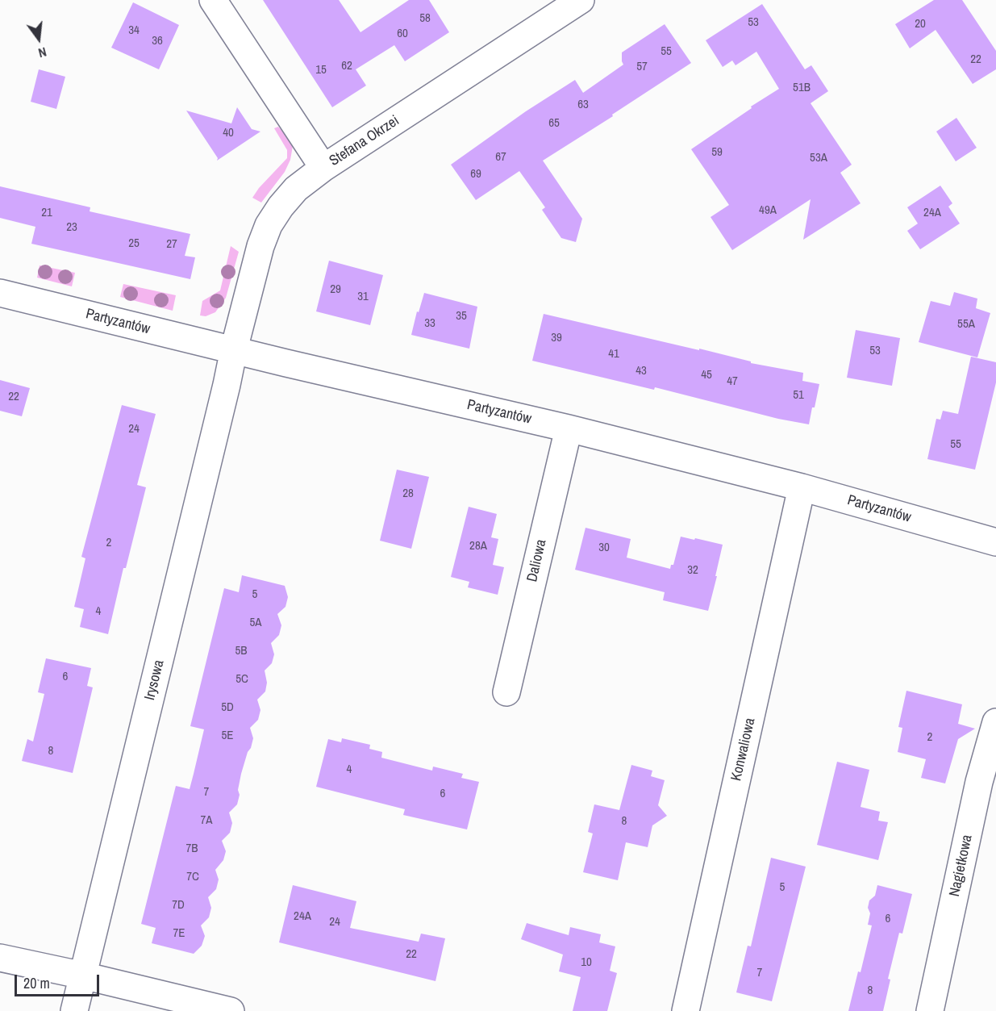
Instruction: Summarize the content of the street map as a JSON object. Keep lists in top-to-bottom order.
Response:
{
  "streets": {
    "street": [
      "Stefana Okrzei",
      "Partyzantów",
      "Daliowa",
      "Irysowa",
      "Konwaliowa",
      "Nagietkowa"
    ]
  },
  "crossings": [
    ["Stefana Okrzei", "Partyzantów"],
    ["Stefana Okrzei", "Irysowa"],
    ["Partyzantów", "Daliowa"],
    ["Partyzantów", "Irysowa"],
    ["Partyzantów", "Konwaliowa"]
  ],
  "house_numbers": [
    "58",
    "53",
    "20",
    "34",
    "60",
    "36",
    "55",
    "22",
    "62",
    "57",
    "15",
    "51B",
    "63",
    "65",
    "40",
    "59",
    "67",
    "53A",
    "69",
    "49A",
    "21",
    "24A",
    "23",
    "25",
    "27",
    "29",
    "31",
    "35",
    "33",
    "55A",
    "39",
    "53",
    "41",
    "43",
    "45",
    "47",
    "51",
    "22",
    "24",
    "55",
    "28",
    "2",
    "28A",
    "30",
    "32",
    "5",
    "4",
    "5A",
    "5B",
    "6",
    "5C",
    "5D",
    "5E",
    "2",
    "8",
    "4",
    "7",
    "6",
    "7A",
    "8",
    "7B",
    "7C",
    "5",
    "7D",
    "24A",
    "6",
    "24",
    "7E",
    "22",
    "10",
    "7",
    "8"
  ],
  "scale_bar": "20 m",
  "north": "bottom"
}
